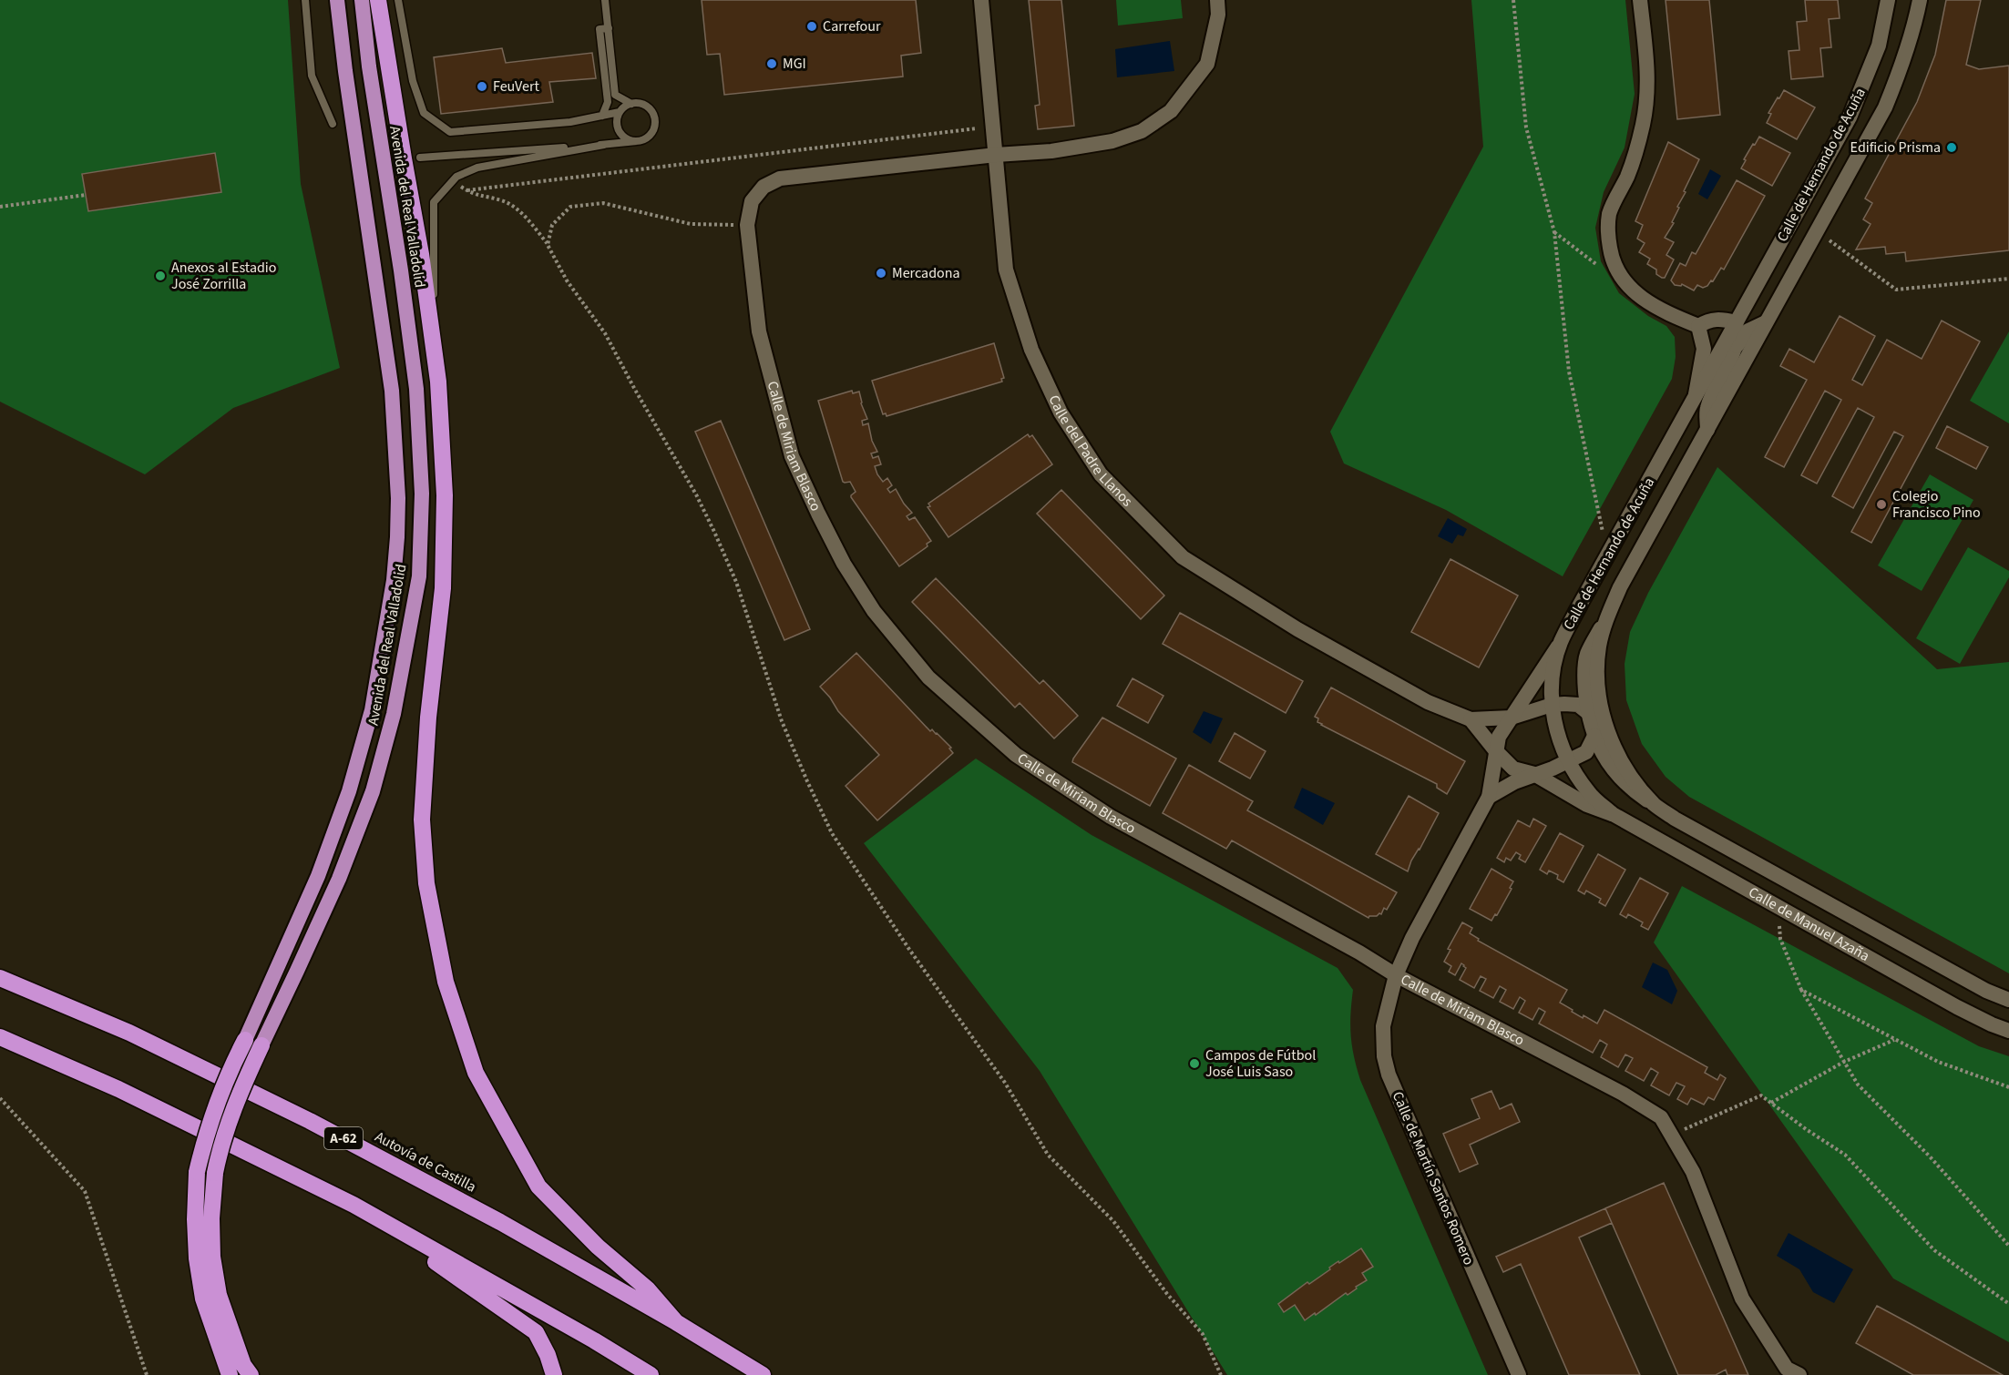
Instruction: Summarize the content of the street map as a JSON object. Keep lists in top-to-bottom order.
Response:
{
  "streets": {
    "highway": ["Avenida del Real Valladolid", "A-62", "Autovía de Castilla"],
    "street": [
      "Calle de Hernando de Acuña",
      "Calle de Miriam Blasco",
      "Calle del Padre Llanos",
      "Calle de Manuel Azaña",
      "Calle de Martín Santos Romero"
    ]
  },
  "crossings": [
    ["Calle de Hernando de Acuña", "Calle de Miriam Blasco"],
    ["Calle de Hernando de Acuña", "Calle del Padre Llanos"],
    ["Calle de Hernando de Acuña", "Calle de Manuel Azaña"],
    ["Calle de Hernando de Acuña", "Calle de Martín Santos Romero"],
    ["Calle de Miriam Blasco", "Calle del Padre Llanos"],
    ["Calle de Miriam Blasco", "Calle de Martín Santos Romero"],
    ["Calle del Padre Llanos", "Calle de Manuel Azaña"]
  ],
  "places": [
    "Carrefour",
    "MGI",
    "FeuVert",
    "Edificio Prisma",
    "Mercadona",
    "Anexos al Estadio José Zorrilla",
    "Colegio Francisco Pino",
    "Campos de Fútbol José Luis Saso"
  ]
}
